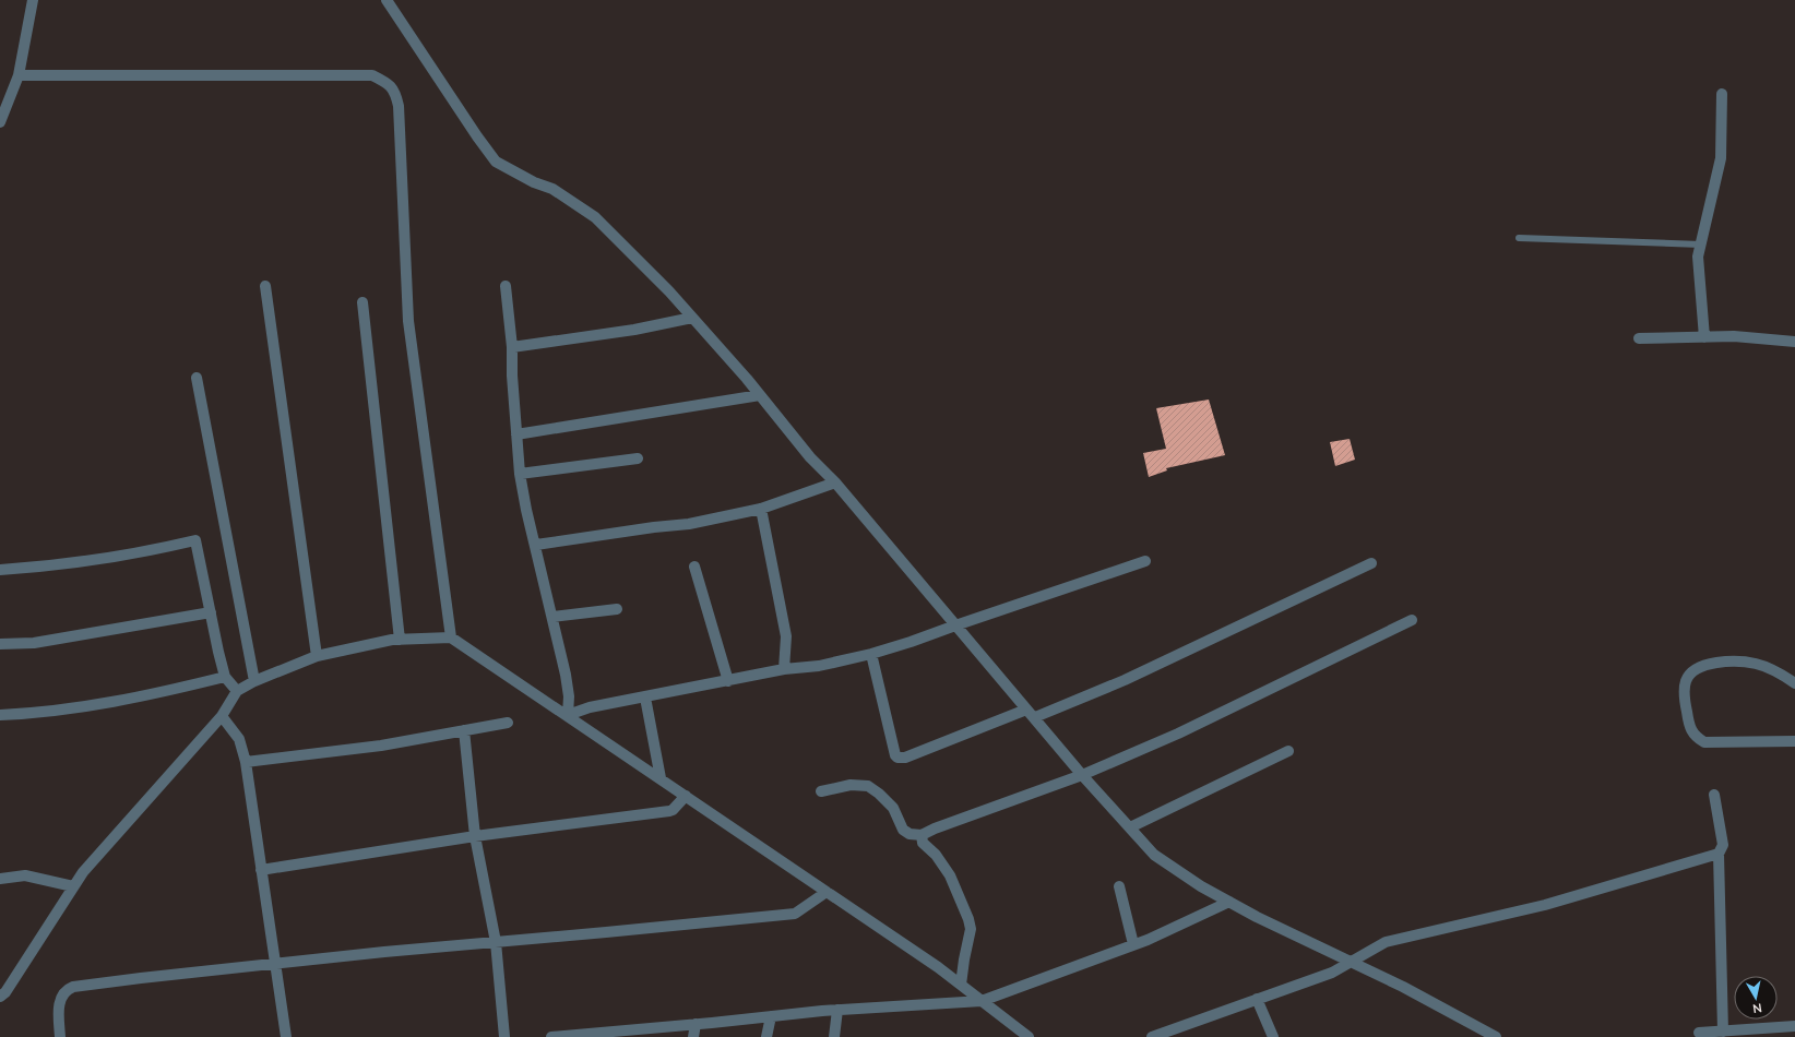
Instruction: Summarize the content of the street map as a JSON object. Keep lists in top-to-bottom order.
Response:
{
  "north": "bottom"
}
